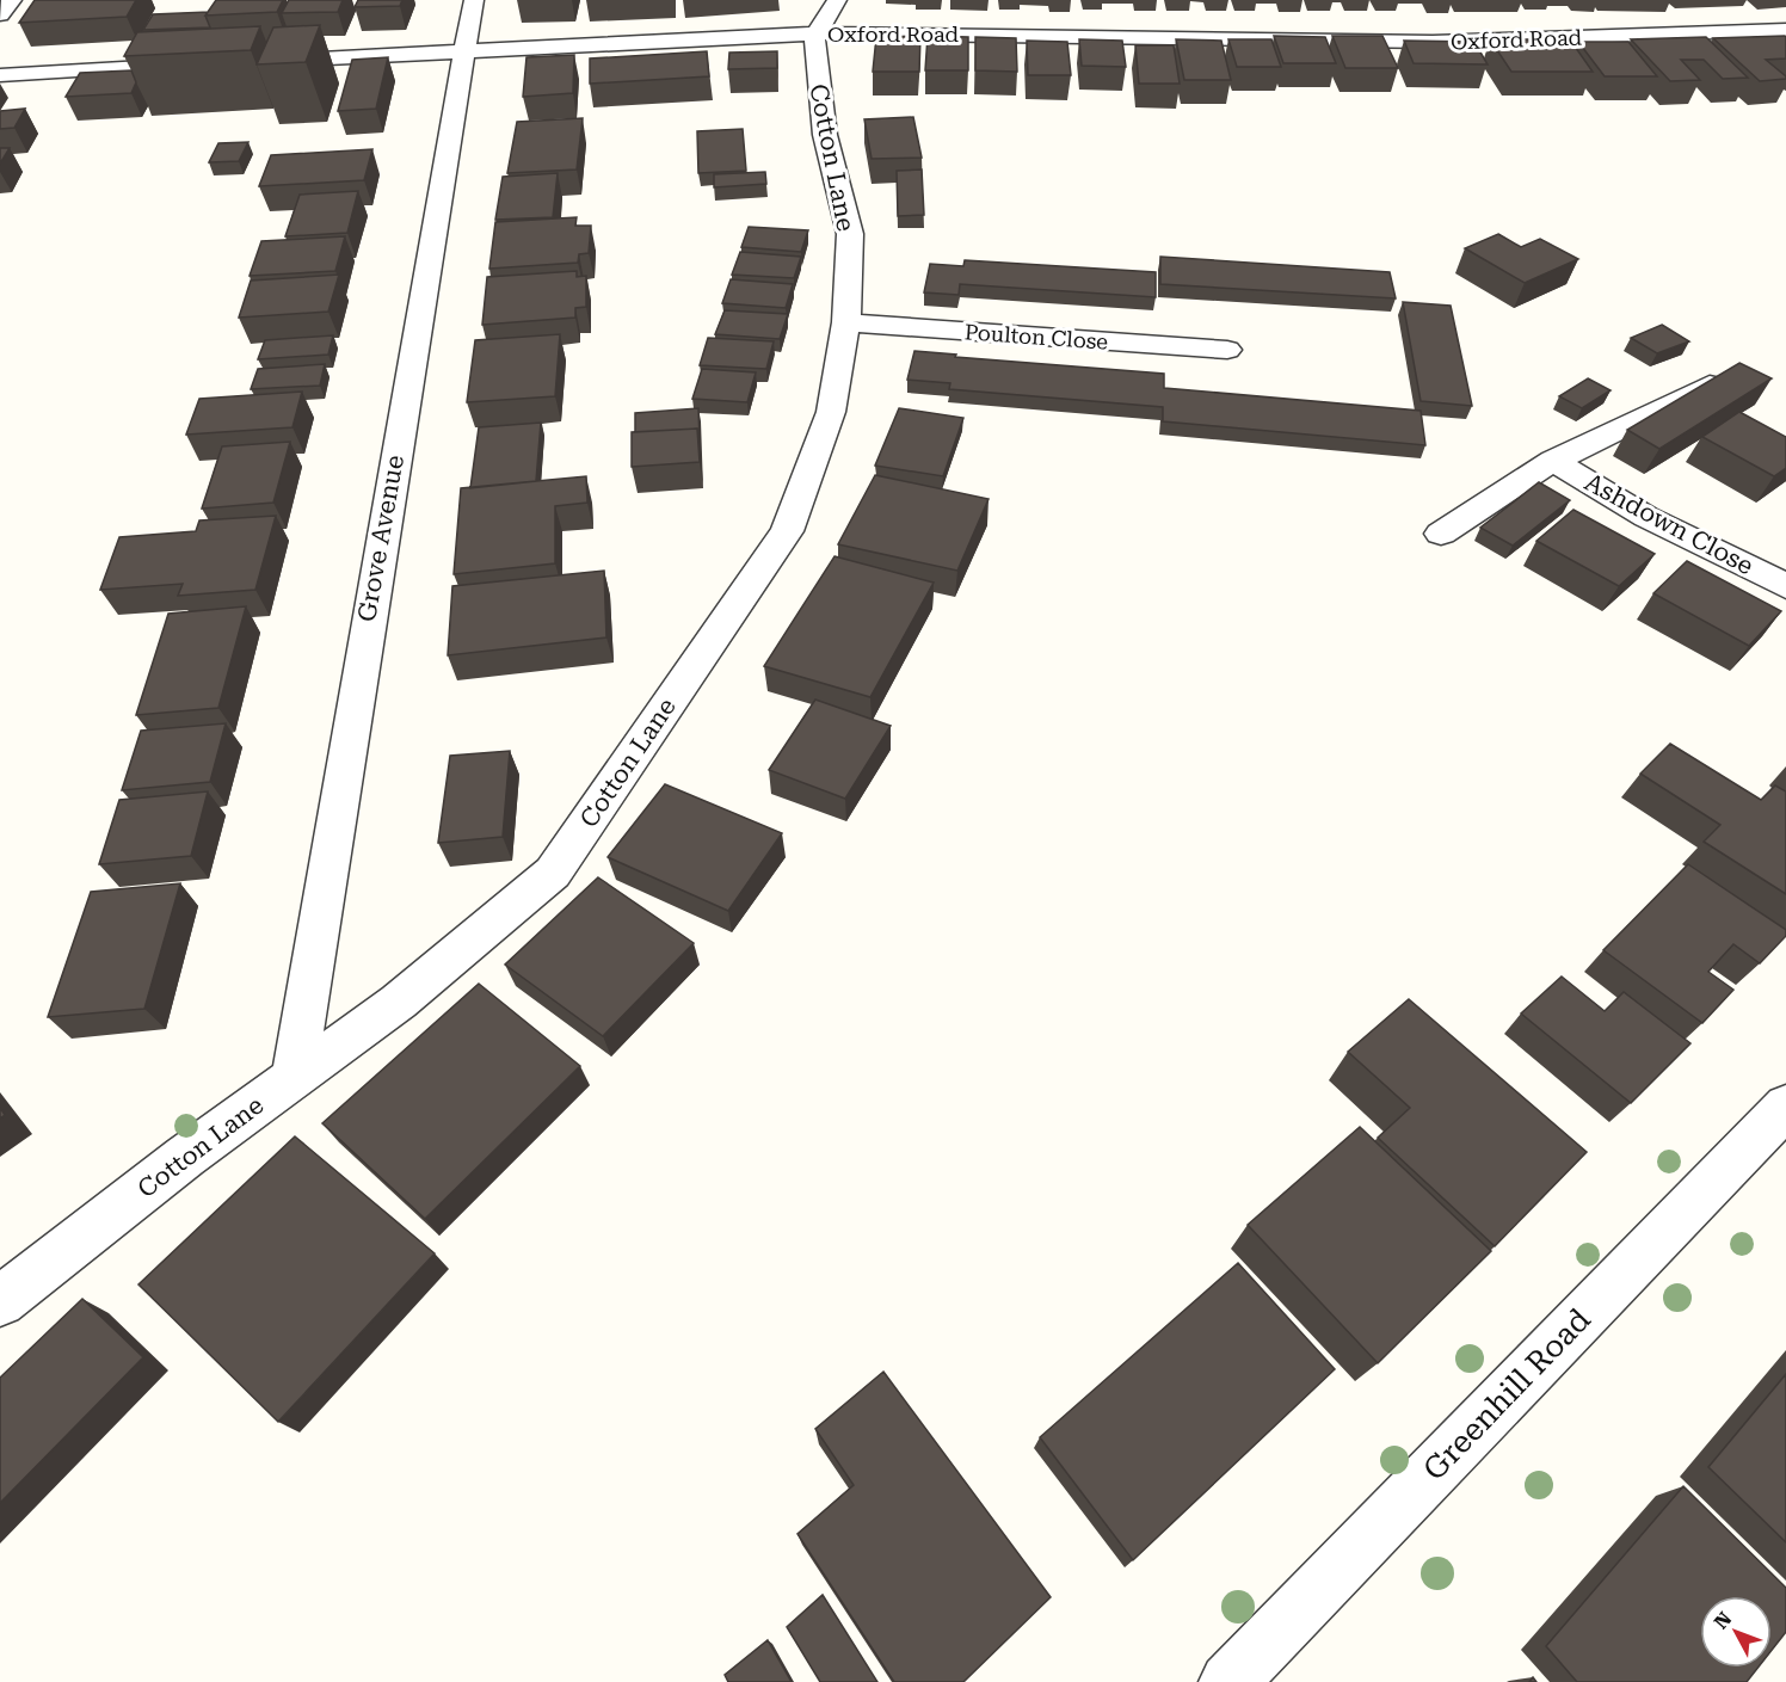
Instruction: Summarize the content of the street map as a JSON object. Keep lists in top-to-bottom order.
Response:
{
  "streets": {
    "street": [
      "Oxford Road",
      "Cotton Lane",
      "Poulton Close",
      "Ashdown Close",
      "Grove Avenue",
      "Greenhill Road"
    ]
  },
  "crossings": [
    ["Oxford Road", "Cotton Lane"],
    ["Oxford Road", "Grove Avenue"],
    ["Cotton Lane", "Poulton Close"],
    ["Cotton Lane", "Grove Avenue"]
  ],
  "north": "top left"
}
